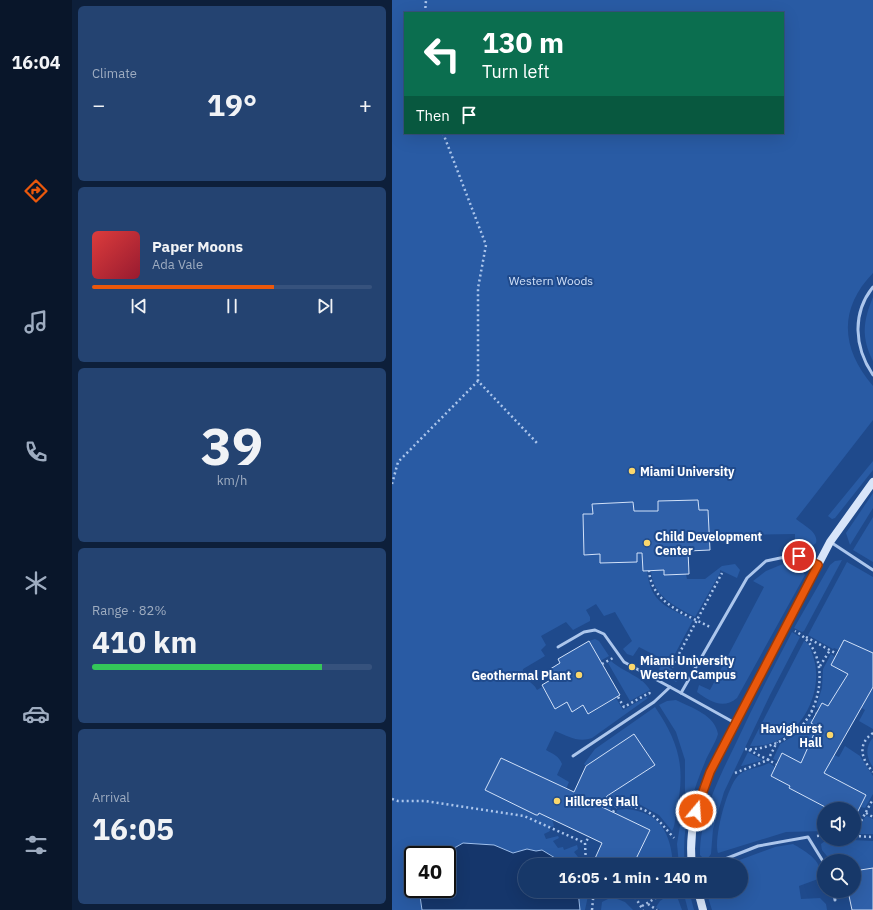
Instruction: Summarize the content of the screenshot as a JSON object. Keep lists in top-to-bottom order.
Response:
{
  "parks": ["Western Woods"],
  "places": [
    "Miami University",
    "Child Development Center",
    "Miami University Western Campus",
    "Geothermal Plant",
    "Havighurst Hall",
    "Hillcrest Hall"
  ],
  "page": {
    "tabs": "16:04",
    "tile": [
      "Climate",
      ["39", "km/h"],
      ["Range · 82%", "410 km"],
      ["Arrival", "16:05"]
    ],
    "turn": ["130 m", "Turn left"],
    "heat": ["−", "19°", "+"],
    "then": "Then",
    "song": ["Paper Moons", "Ada Vale"],
    "limit": "40",
    "trip": "16:05 · 1 min · 140 m"
  }
}
